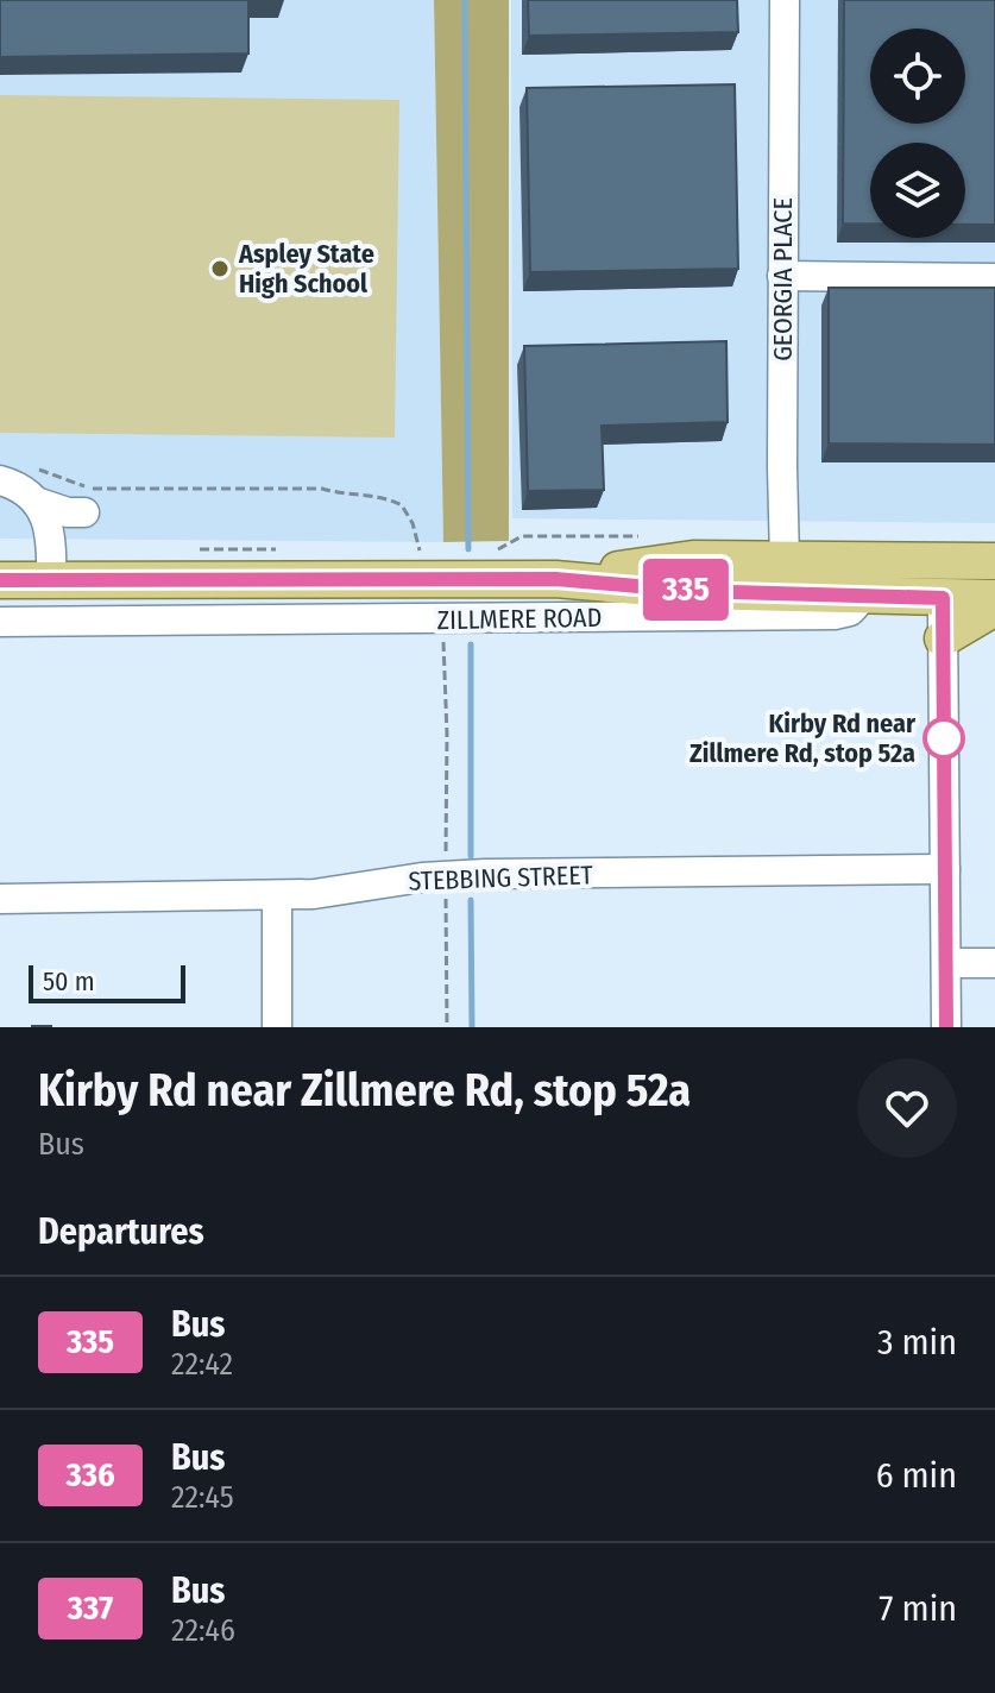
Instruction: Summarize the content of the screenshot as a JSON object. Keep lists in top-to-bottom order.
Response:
{
  "streets": {
    "main road": ["ZILLMERE ROAD"],
    "street": ["GEORGIA PLACE", "STEBBING STREET"]
  },
  "crossings": [
    ["GEORGIA PLACE", "ZILLMERE ROAD"]
  ],
  "places": ["Aspley State High School", "Kirby Rd near Zillmere Rd, stop 52a"],
  "lines": ["bus line 335"],
  "scale_bar": "50 m",
  "page": {
    "on_map": "335",
    "scale": "50 m",
    "heading": [
      ["Kirby Rd near Zillmere Rd, stop 52a", "Bus"],
      "Departures"
    ],
    "list": [
      {
        "mark": "335",
        "name": "Bus",
        "note": "22:42",
        "value": "3 min"
      },
      {
        "mark": "336",
        "name": "Bus",
        "note": "22:45",
        "value": "6 min"
      },
      {
        "mark": "337",
        "name": "Bus",
        "note": "22:46",
        "value": "7 min"
      }
    ]
  }
}
